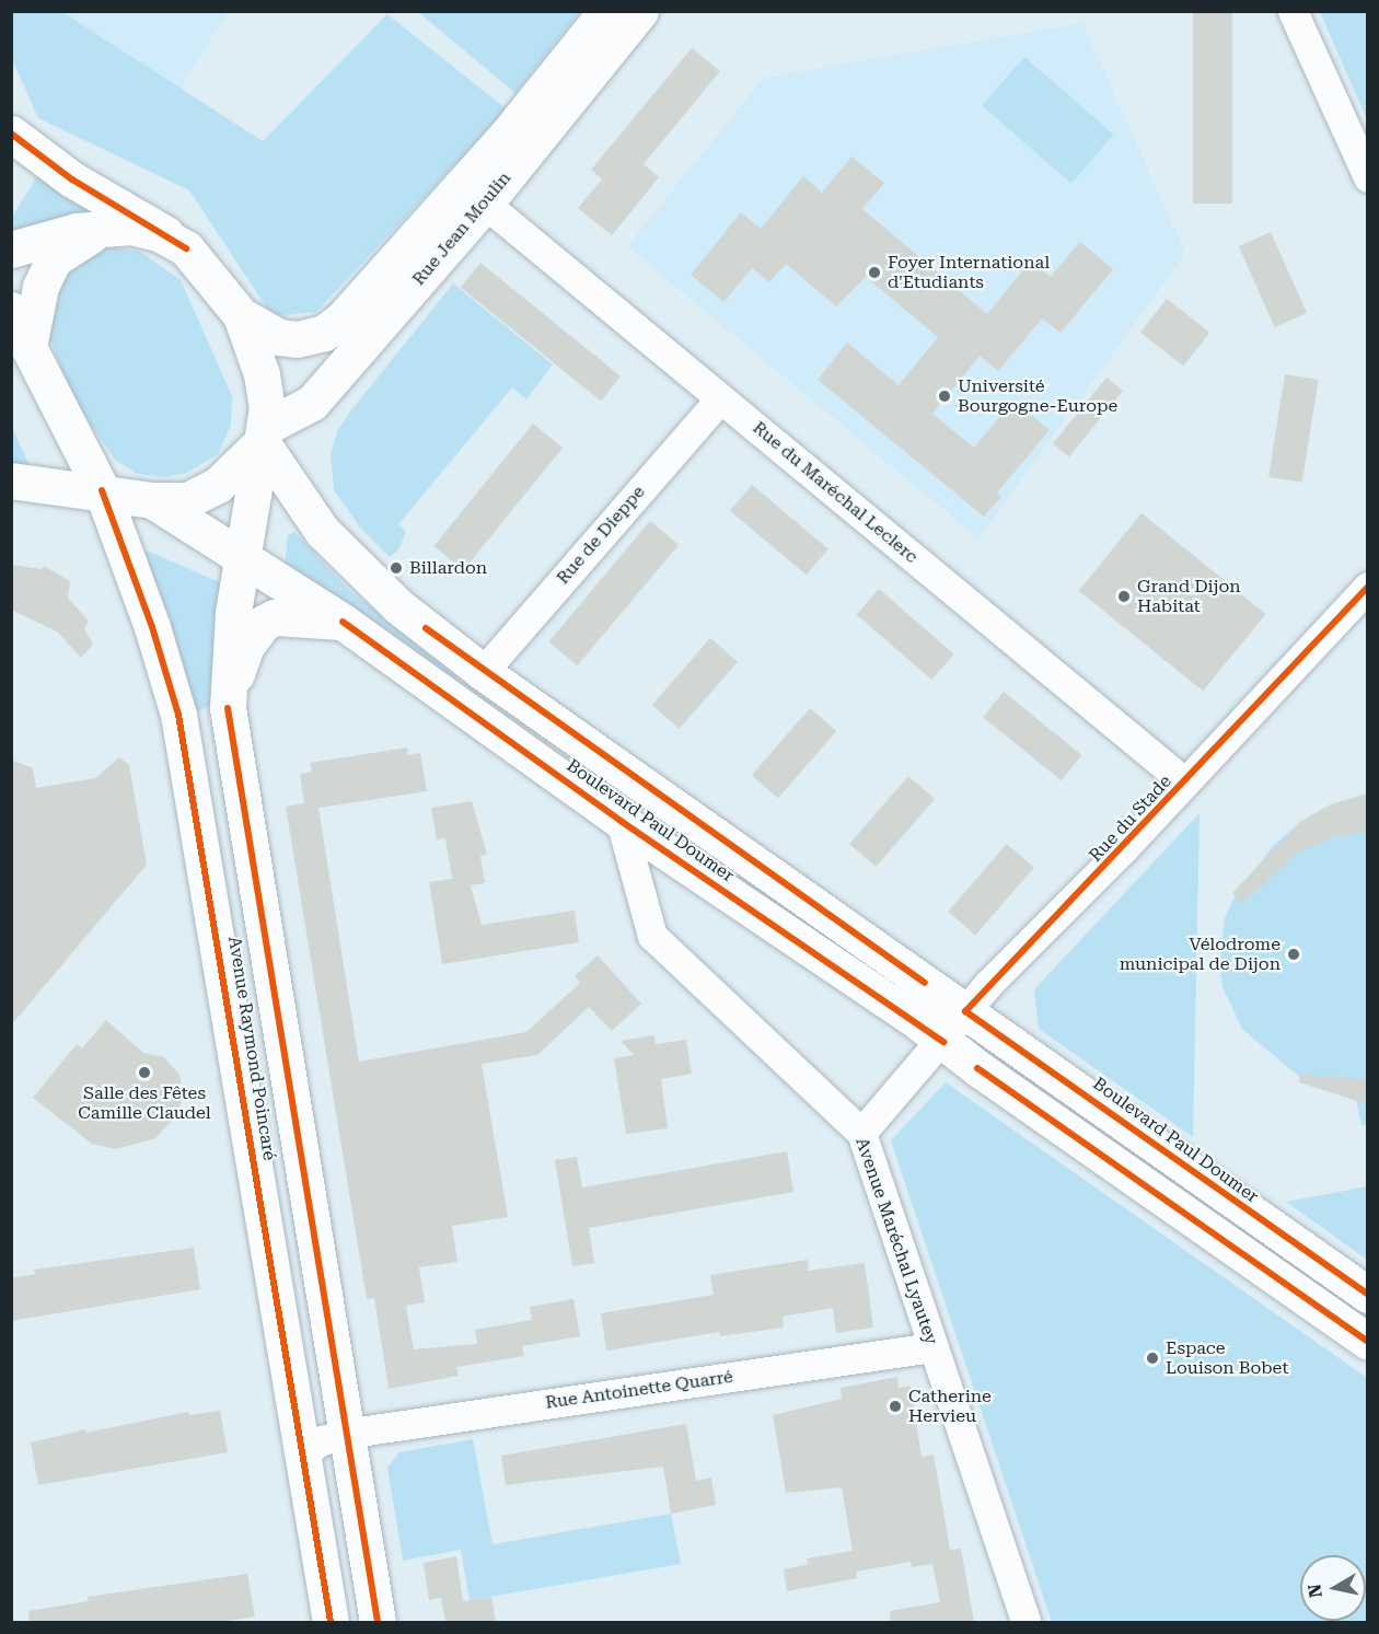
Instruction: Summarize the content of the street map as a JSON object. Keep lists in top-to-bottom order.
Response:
{
  "streets": {
    "main road": ["Rue Jean Moulin", "Boulevard Paul Doumer", "Avenue Raymond Poincaré"],
    "street": [
      "Rue du Maréchal Leclerc",
      "Rue de Dieppe",
      "Rue du Stade",
      "Avenue Maréchal Lyautey",
      "Rue Antoinette Quarré"
    ]
  },
  "crossings": [
    ["Rue Jean Moulin", "Rue du Maréchal Leclerc"],
    ["Rue Jean Moulin", "Boulevard Paul Doumer"],
    ["Rue Jean Moulin", "Avenue Raymond Poincaré"],
    ["Rue du Maréchal Leclerc", "Rue de Dieppe"],
    ["Rue du Maréchal Leclerc", "Rue du Stade"],
    ["Rue de Dieppe", "Boulevard Paul Doumer"],
    ["Rue du Stade", "Boulevard Paul Doumer"],
    ["Rue du Stade", "Avenue Maréchal Lyautey"],
    ["Boulevard Paul Doumer", "Avenue Raymond Poincaré"],
    ["Boulevard Paul Doumer", "Avenue Maréchal Lyautey"],
    ["Avenue Raymond Poincaré", "Rue Antoinette Quarré"],
    ["Avenue Maréchal Lyautey", "Rue Antoinette Quarré"]
  ],
  "places": [
    "Foyer International d'Etudiants",
    "Université Bourgogne-Europe",
    "Billardon",
    "Grand Dijon Habitat",
    "Vélodrome municipal de Dijon",
    "Salle des Fêtes Camille Claudel",
    "Espace Louison Bobet",
    "Catherine Hervieu"
  ],
  "north": "left"
}
